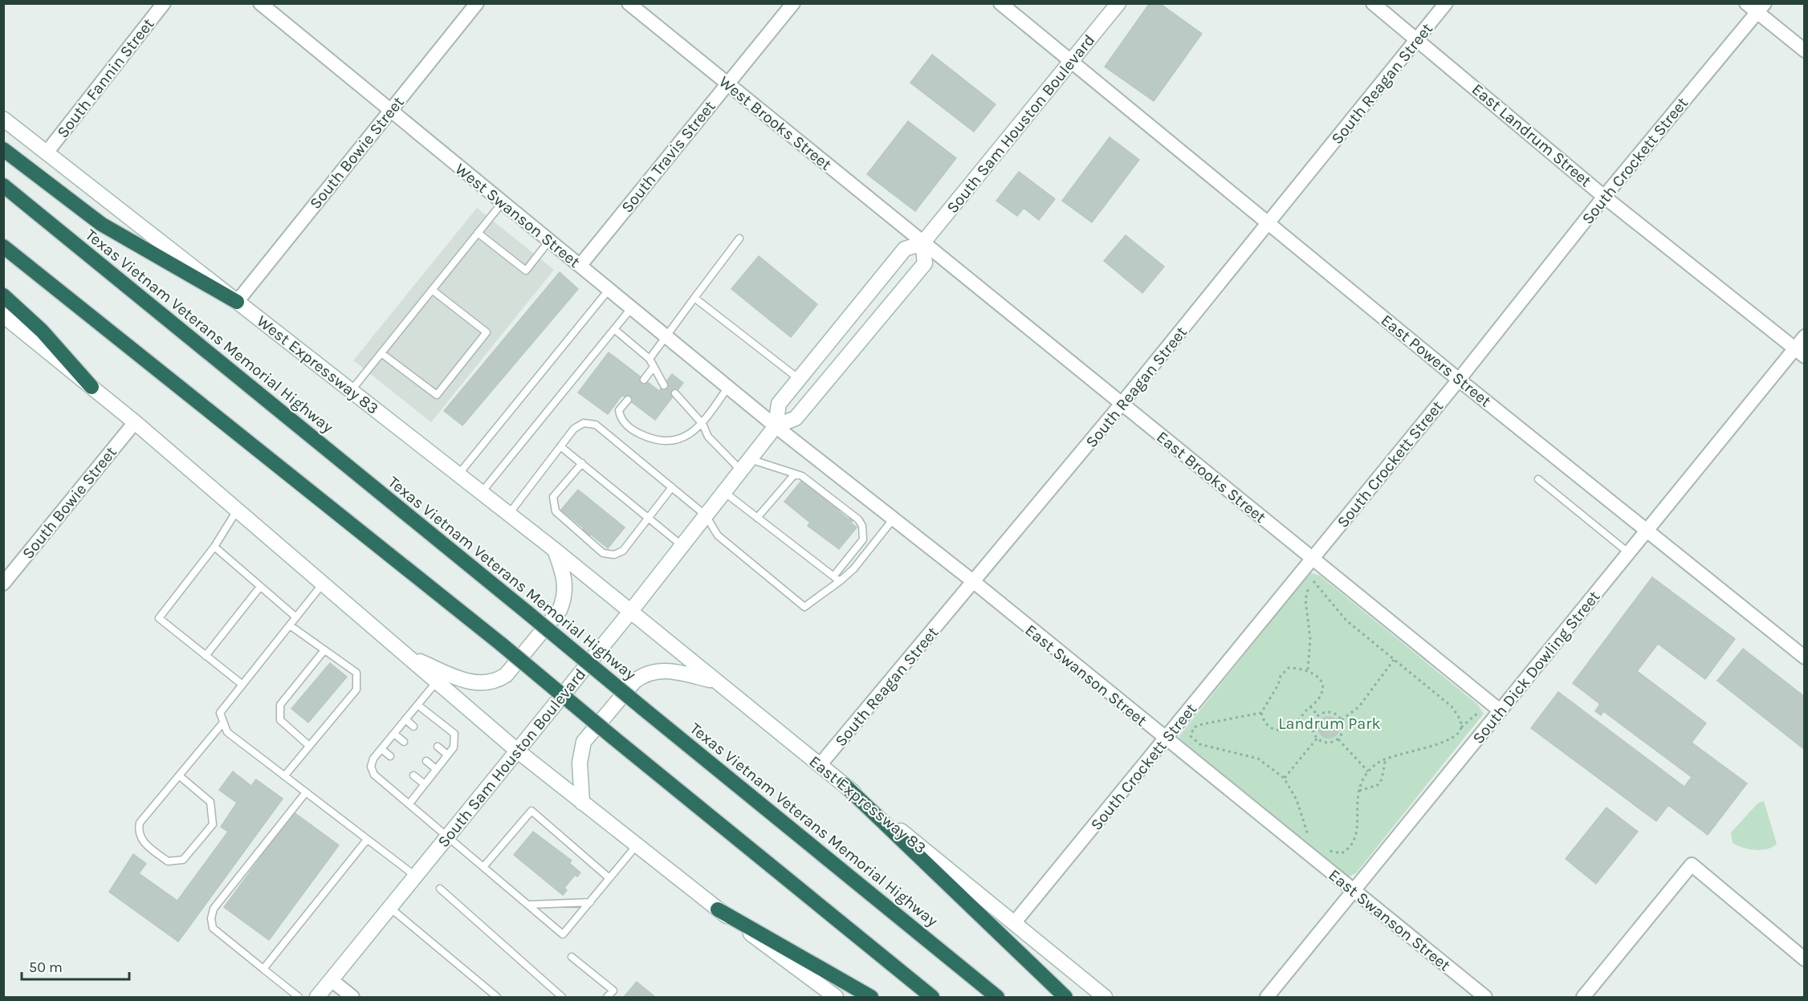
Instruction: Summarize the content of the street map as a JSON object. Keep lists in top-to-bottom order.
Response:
{
  "streets": {
    "highway": ["Texas Vietnam Veterans Memorial Highway"],
    "main road": ["South Sam Houston Boulevard", "West Expressway 83", "East Expressway 83"],
    "street": [
      "South Fannin Street",
      "South Reagan Street",
      "West Brooks Street",
      "East Landrum Street",
      "South Bowie Street",
      "South Travis Street",
      "South Crockett Street",
      "West Swanson Street",
      "East Powers Street",
      "East Brooks Street",
      "South Dick Dowling Street",
      "East Swanson Street"
    ]
  },
  "crossings": [
    ["South Fannin Street", "West Expressway 83"],
    ["South Reagan Street", "East Landrum Street"],
    ["South Reagan Street", "East Powers Street"],
    ["South Reagan Street", "East Brooks Street"],
    ["South Reagan Street", "East Swanson Street"],
    ["South Reagan Street", "East Expressway 83"],
    ["West Brooks Street", "South Sam Houston Boulevard"],
    ["West Brooks Street", "South Travis Street"],
    ["West Brooks Street", "East Brooks Street"],
    ["South Sam Houston Boulevard", "West Swanson Street"],
    ["South Sam Houston Boulevard", "East Powers Street"],
    ["South Sam Houston Boulevard", "West Expressway 83"],
    ["South Sam Houston Boulevard", "East Brooks Street"],
    ["South Sam Houston Boulevard", "East Swanson Street"],
    ["South Sam Houston Boulevard", "East Expressway 83"],
    ["East Landrum Street", "South Crockett Street"],
    ["East Landrum Street", "South Dick Dowling Street"],
    ["South Bowie Street", "West Swanson Street"],
    ["South Bowie Street", "West Expressway 83"],
    ["South Travis Street", "West Swanson Street"],
    ["South Crockett Street", "East Powers Street"],
    ["South Crockett Street", "East Brooks Street"],
    ["South Crockett Street", "East Swanson Street"],
    ["South Crockett Street", "East Expressway 83"],
    ["West Swanson Street", "East Swanson Street"],
    ["East Powers Street", "South Dick Dowling Street"],
    ["West Expressway 83", "East Expressway 83"],
    ["East Brooks Street", "South Dick Dowling Street"],
    ["South Dick Dowling Street", "East Swanson Street"]
  ],
  "parks": ["Landrum Park"],
  "scale_bar": "50 m"
}
